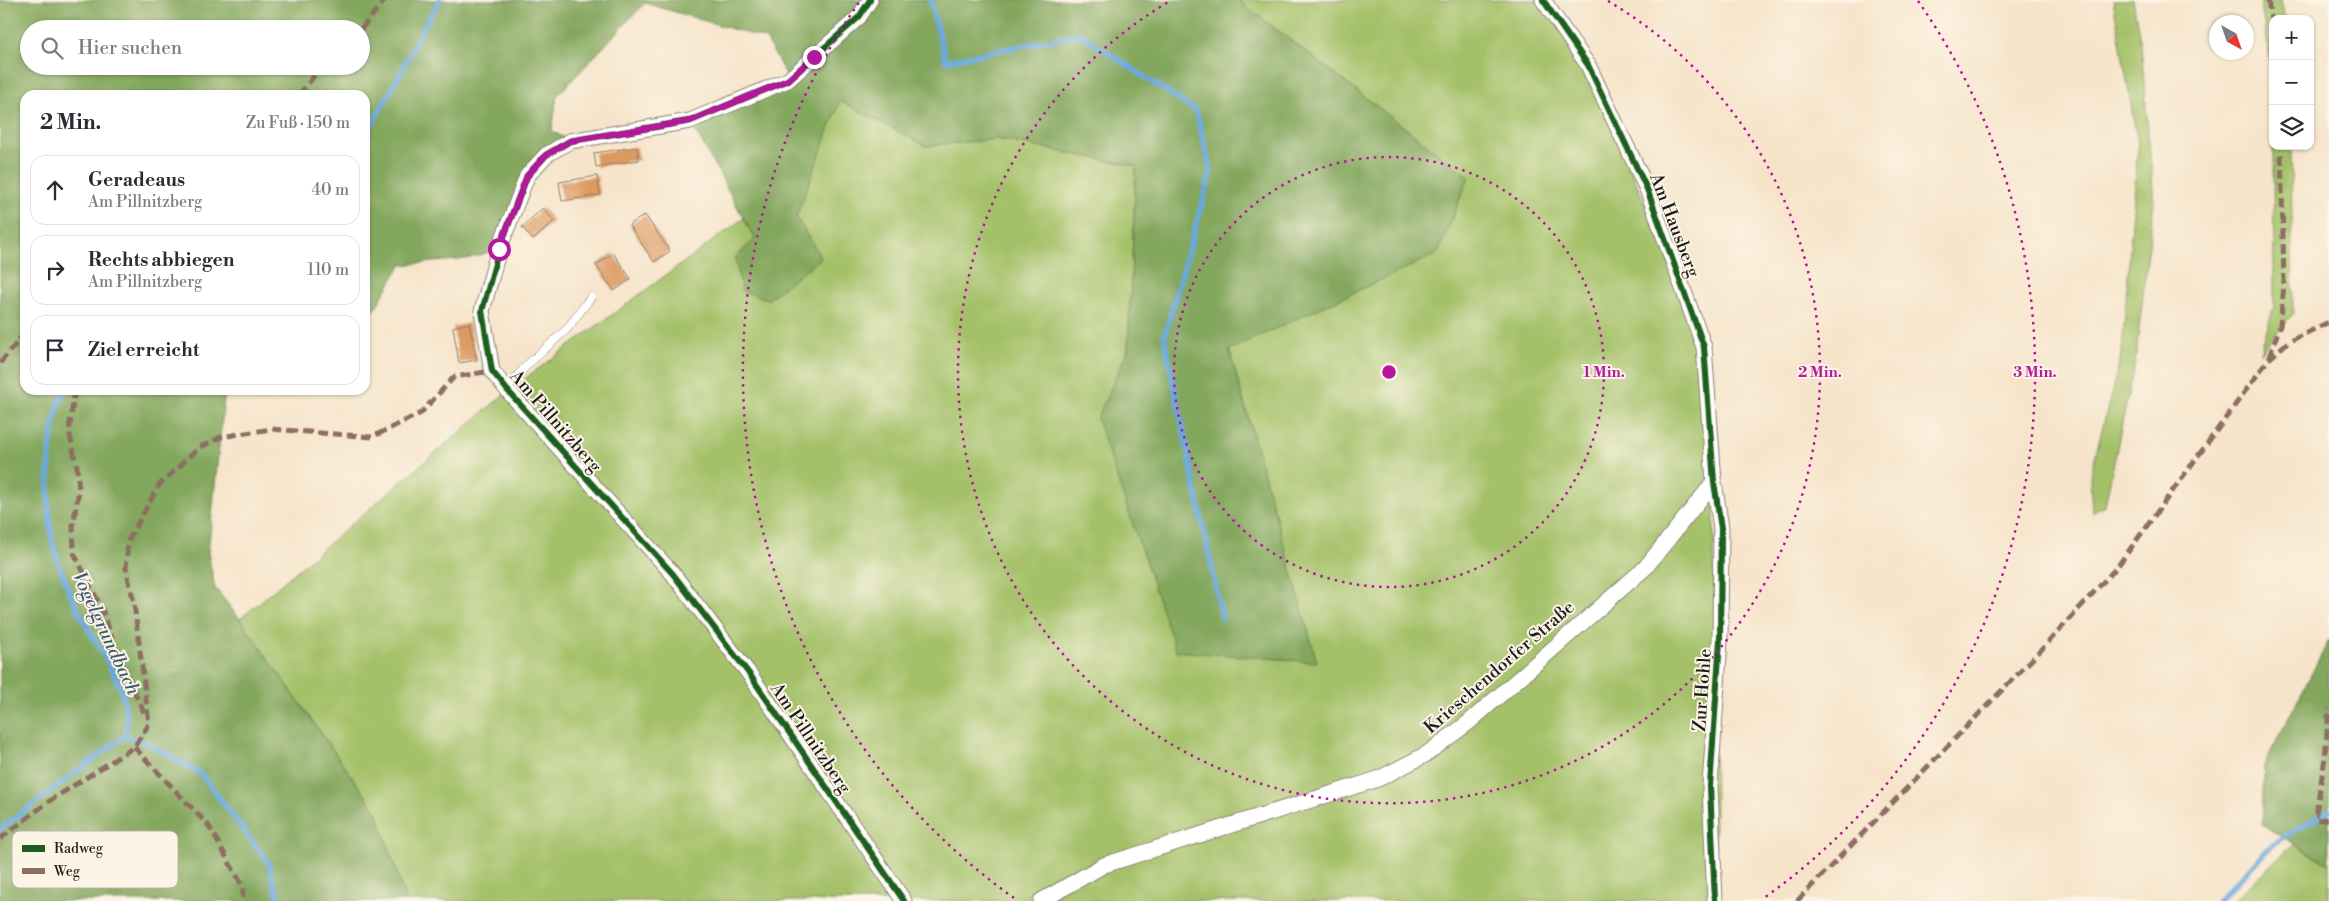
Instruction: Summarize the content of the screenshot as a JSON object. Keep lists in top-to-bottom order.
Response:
{
  "streets": {
    "street": [
      "Am Hausberg",
      "Am Pillnitzberg",
      "Krieschendorfer Straße",
      "Zur Hohle"
    ]
  },
  "crossings": [
    ["Am Hausberg", "Krieschendorfer Straße"],
    ["Am Hausberg", "Zur Hohle"],
    ["Krieschendorfer Straße", "Zur Hohle"]
  ],
  "water": ["Vogelgrundbach"],
  "legend": ["Radweg", "Weg"],
  "north": "bottom right",
  "page": {
    "map_buttons": ["+", "−"],
    "search": "Hier suchen",
    "heading": ["2 Min.", "Zu Fuß · 150 m"],
    "list": [
      ["Geradeaus", "Am Pillnitzberg", "40 m"],
      ["Rechts abbiegen", "Am Pillnitzberg", "110 m"],
      "Ziel erreicht"
    ]
  },
  "rings": ["1 Min.", "2 Min.", "3 Min."]
}
